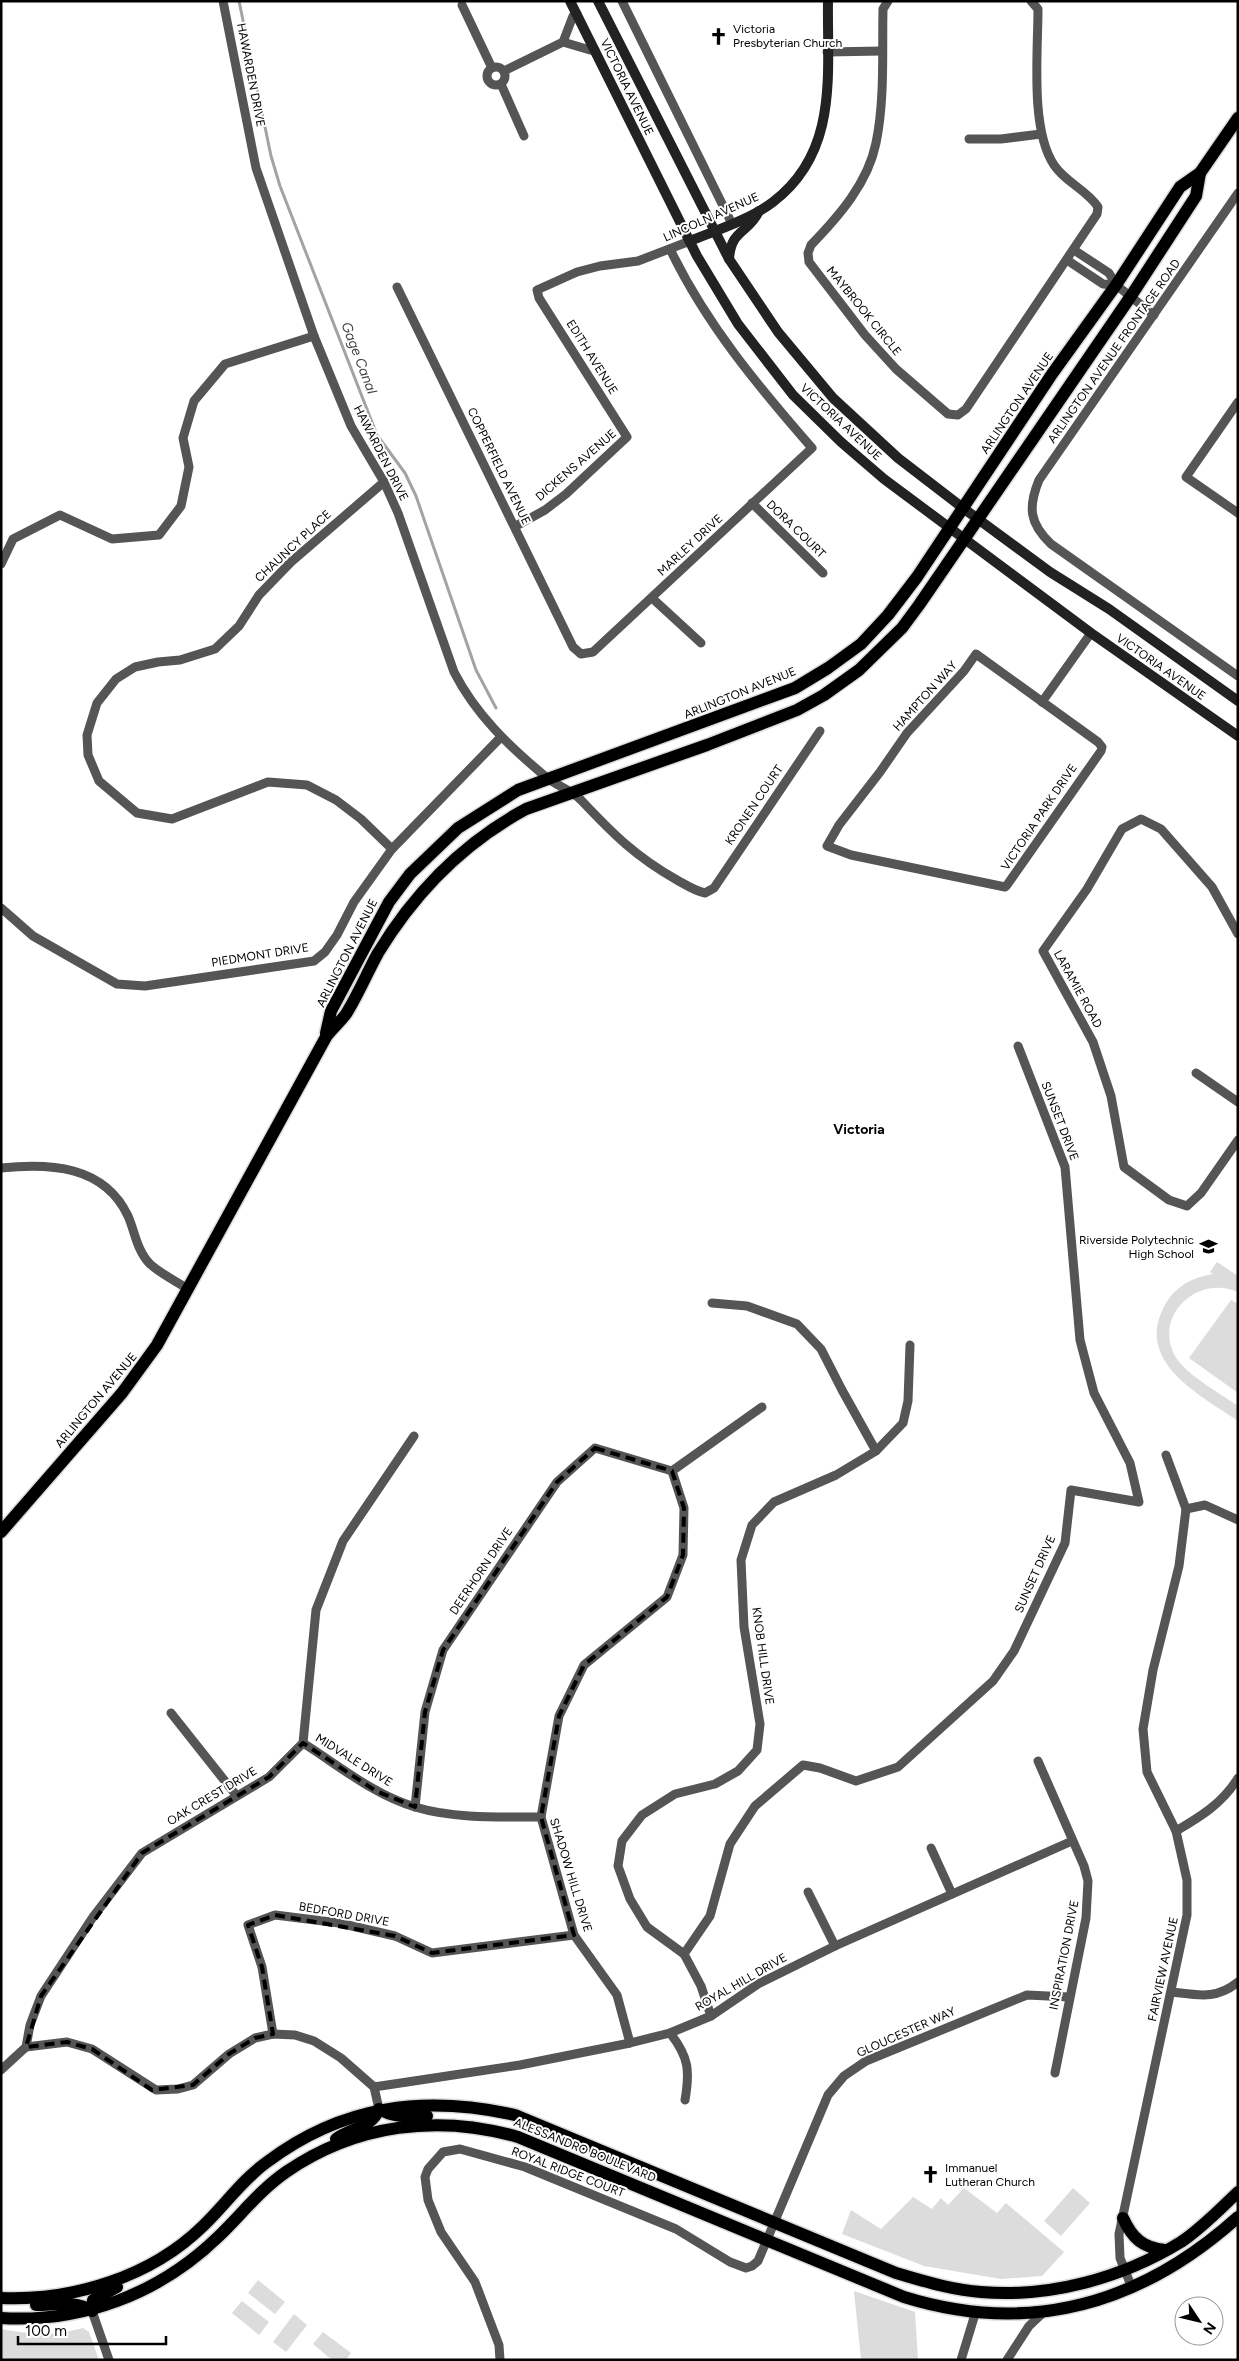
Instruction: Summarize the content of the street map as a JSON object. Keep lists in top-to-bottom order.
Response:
{
  "streets": {
    "main road": [
      "VICTORIA AVENUE",
      "LINCOLN AVENUE",
      "ARLINGTON AVENUE",
      "ALESSANDRO BOULEVARD"
    ],
    "street": [
      "HAWARDEN DRIVE",
      "MAYBROOK CIRCLE",
      "ARLINGTON AVENUE FRONTAGE ROAD",
      "EDITH AVENUE",
      "DICKENS AVENUE",
      "COPPERFIELD AVENUE",
      "DORA COURT",
      "MARLEY DRIVE",
      "CHAUNCY PLACE",
      "HAMPTON WAY",
      "KRONEN COURT",
      "VICTORIA PARK DRIVE",
      "PIEDMONT DRIVE",
      "LARAMIE ROAD",
      "SUNSET DRIVE",
      "DEERHORN DRIVE",
      "KNOB HILL DRIVE",
      "MIDVALE DRIVE",
      "OAK CREST DRIVE",
      "SHADOW HILL DRIVE",
      "BEDFORD DRIVE",
      "INSPIRATION DRIVE",
      "FAIRVIEW AVENUE",
      "ROYAL HILL DRIVE",
      "GLOUCESTER WAY",
      "ROYAL RIDGE COURT"
    ]
  },
  "crossings": [
    ["HAWARDEN DRIVE", "ARLINGTON AVENUE"],
    ["HAWARDEN DRIVE", "CHAUNCY PLACE"],
    ["HAWARDEN DRIVE", "KRONEN COURT"],
    ["HAWARDEN DRIVE", "PIEDMONT DRIVE"],
    ["VICTORIA AVENUE", "LINCOLN AVENUE"],
    ["VICTORIA AVENUE", "ARLINGTON AVENUE"],
    ["LINCOLN AVENUE", "EDITH AVENUE"],
    ["LINCOLN AVENUE", "MARLEY DRIVE"],
    ["EDITH AVENUE", "DICKENS AVENUE"],
    ["DICKENS AVENUE", "COPPERFIELD AVENUE"],
    ["COPPERFIELD AVENUE", "MARLEY DRIVE"],
    ["DORA COURT", "MARLEY DRIVE"],
    ["CHAUNCY PLACE", "PIEDMONT DRIVE"],
    ["HAMPTON WAY", "VICTORIA PARK DRIVE"],
    ["SUNSET DRIVE", "KNOB HILL DRIVE"],
    ["DEERHORN DRIVE", "MIDVALE DRIVE"],
    ["DEERHORN DRIVE", "SHADOW HILL DRIVE"],
    ["MIDVALE DRIVE", "OAK CREST DRIVE"],
    ["MIDVALE DRIVE", "SHADOW HILL DRIVE"],
    ["SHADOW HILL DRIVE", "BEDFORD DRIVE"],
    ["SHADOW HILL DRIVE", "ROYAL HILL DRIVE"],
    ["INSPIRATION DRIVE", "ROYAL HILL DRIVE"],
    ["INSPIRATION DRIVE", "GLOUCESTER WAY"],
    ["FAIRVIEW AVENUE", "ALESSANDRO BOULEVARD"],
    ["GLOUCESTER WAY", "ALESSANDRO BOULEVARD"],
    ["GLOUCESTER WAY", "ROYAL RIDGE COURT"],
    ["ALESSANDRO BOULEVARD", "ROYAL RIDGE COURT"]
  ],
  "districts": ["Victoria"],
  "water": ["Gage Canal"],
  "places": {
    "church": ["Victoria Presbyterian Church", "Immanuel Lutheran Church"],
    "school or university": ["Riverside Polytechnic High School"]
  },
  "scale_bar": "100 m",
  "north": "bottom right"
}
